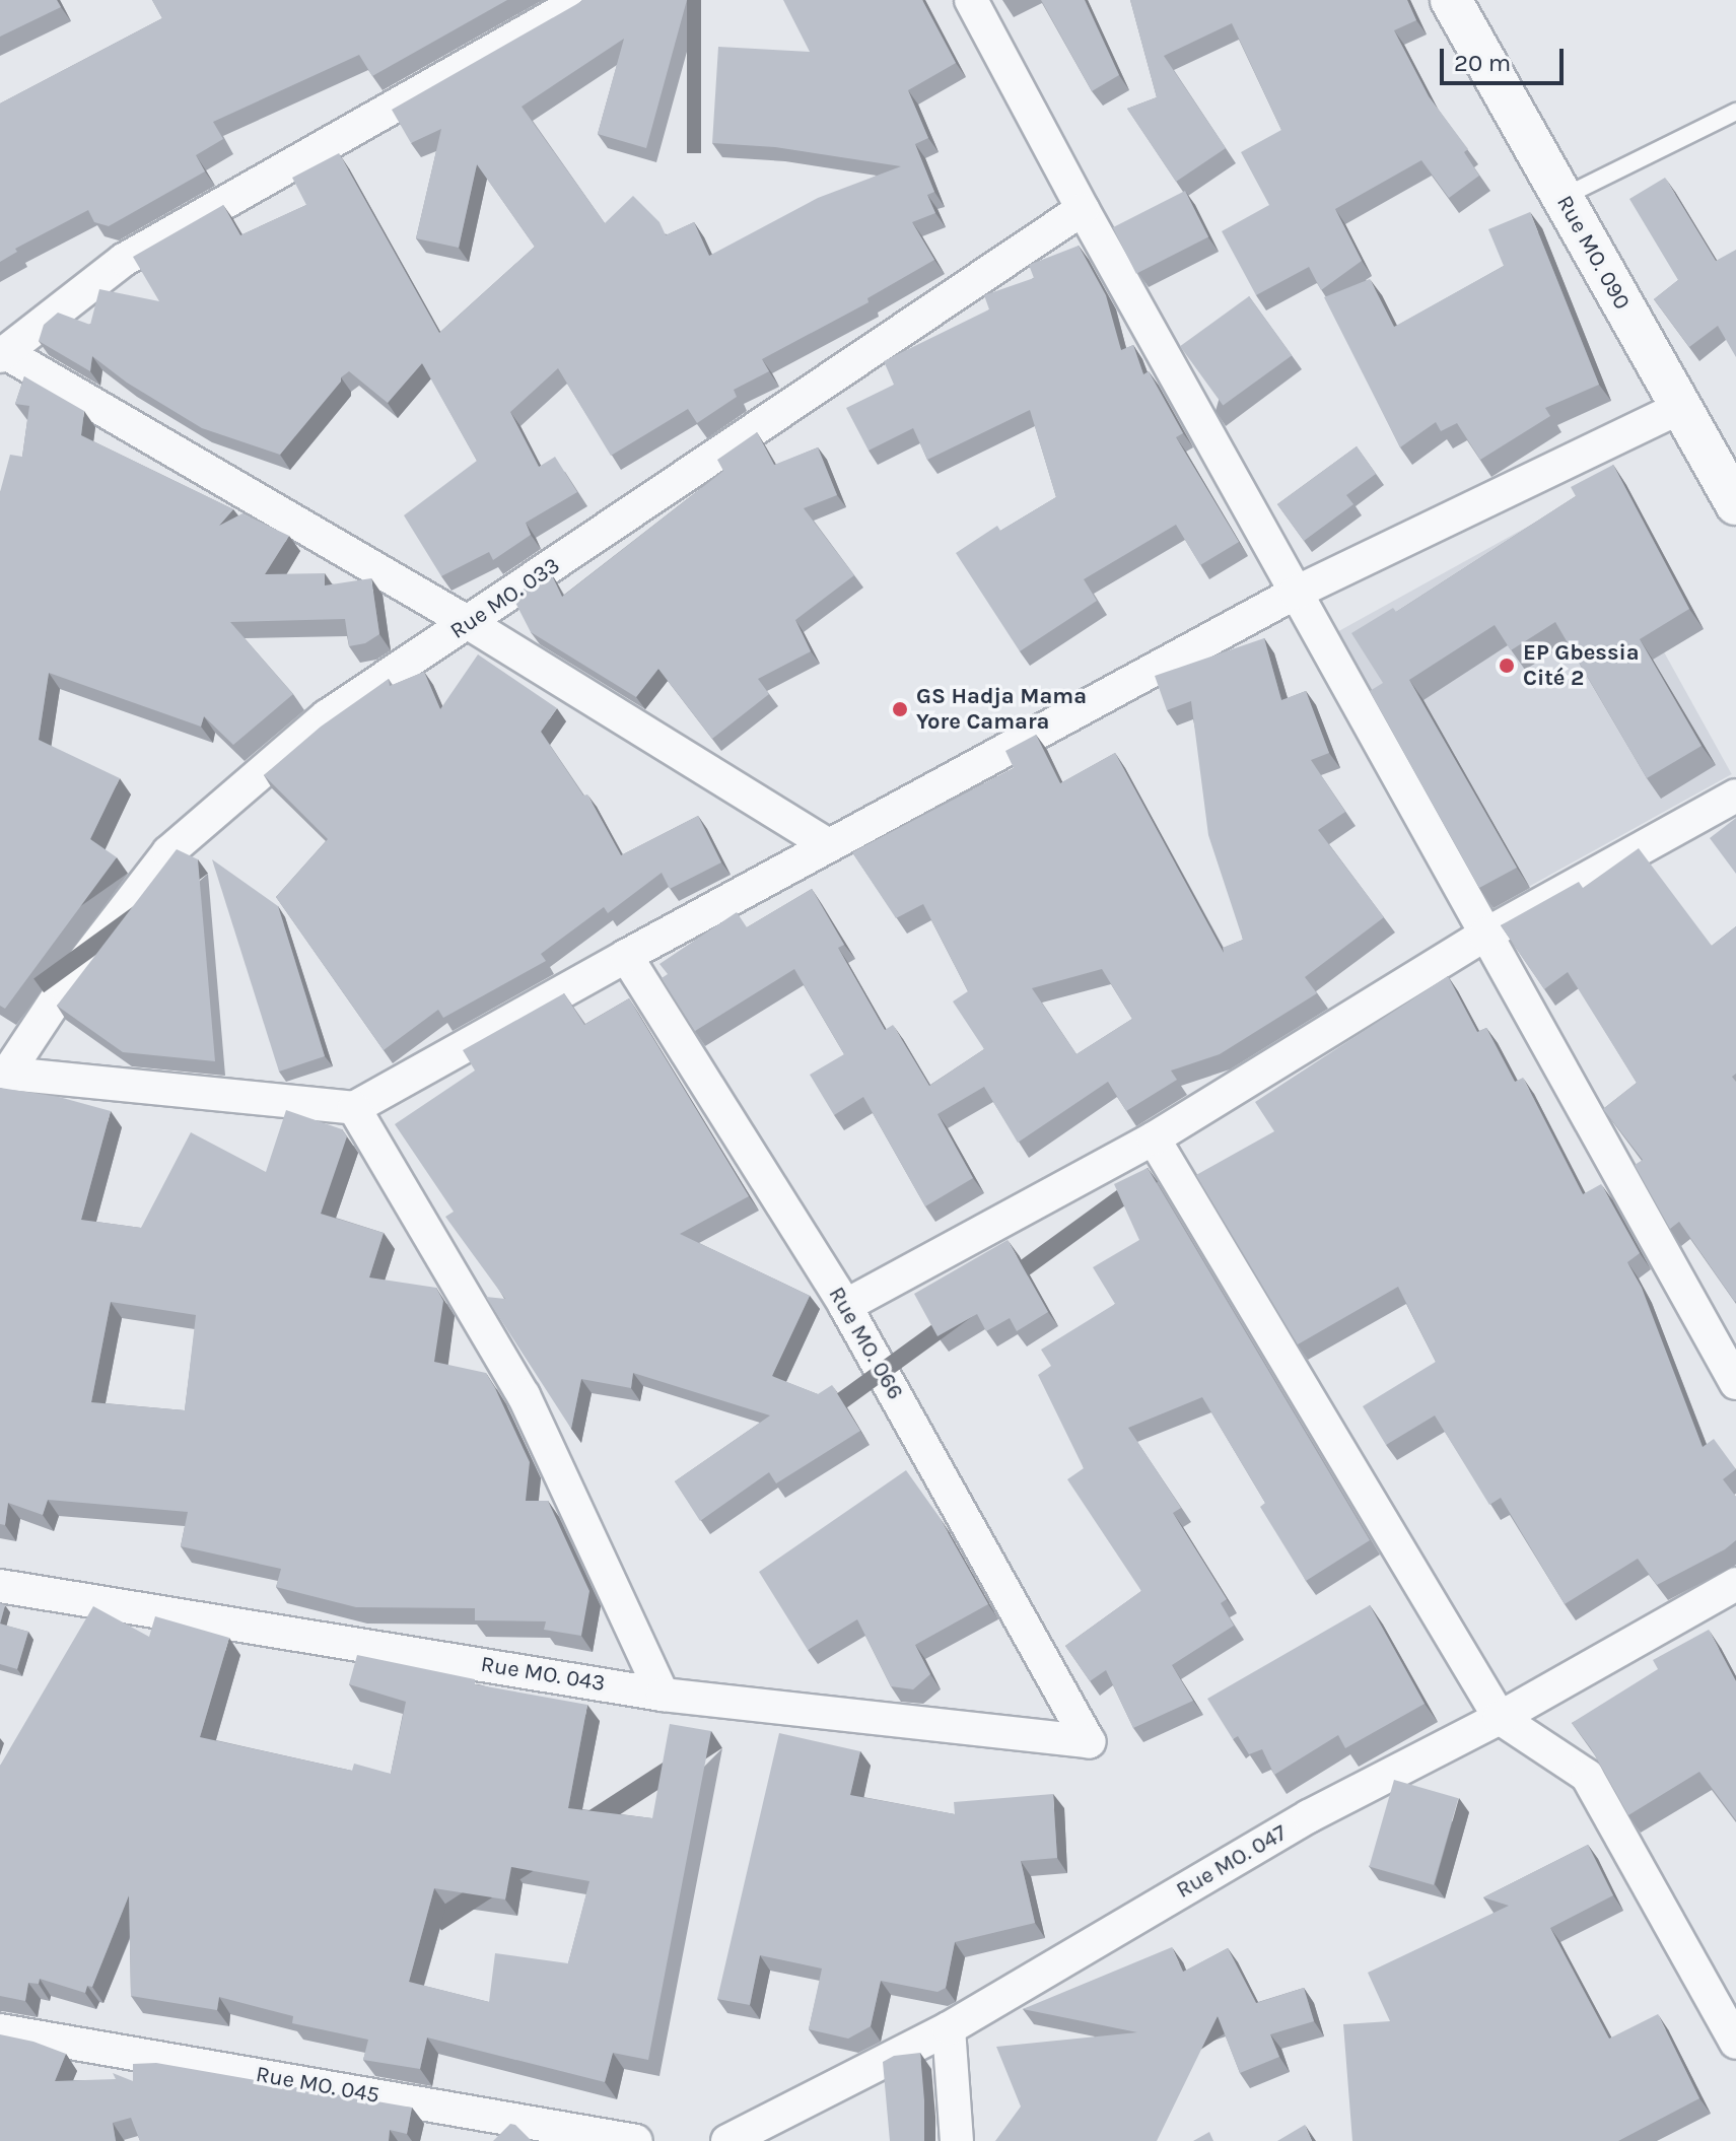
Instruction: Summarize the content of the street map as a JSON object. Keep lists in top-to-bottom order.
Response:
{
  "streets": {
    "street": [
      "Rue MO. 090",
      "Rue MO. 033",
      "Rue MO. 066",
      "Rue MO. 043",
      "Rue MO. 047",
      "Rue MO. 045"
    ]
  },
  "crossings": [
    ["Rue MO. 066", "Rue MO. 043"]
  ],
  "places": ["EP Gbessia Cité 2", "GS Hadja Mama Yore Camara"],
  "scale_bar": "20 m"
}
